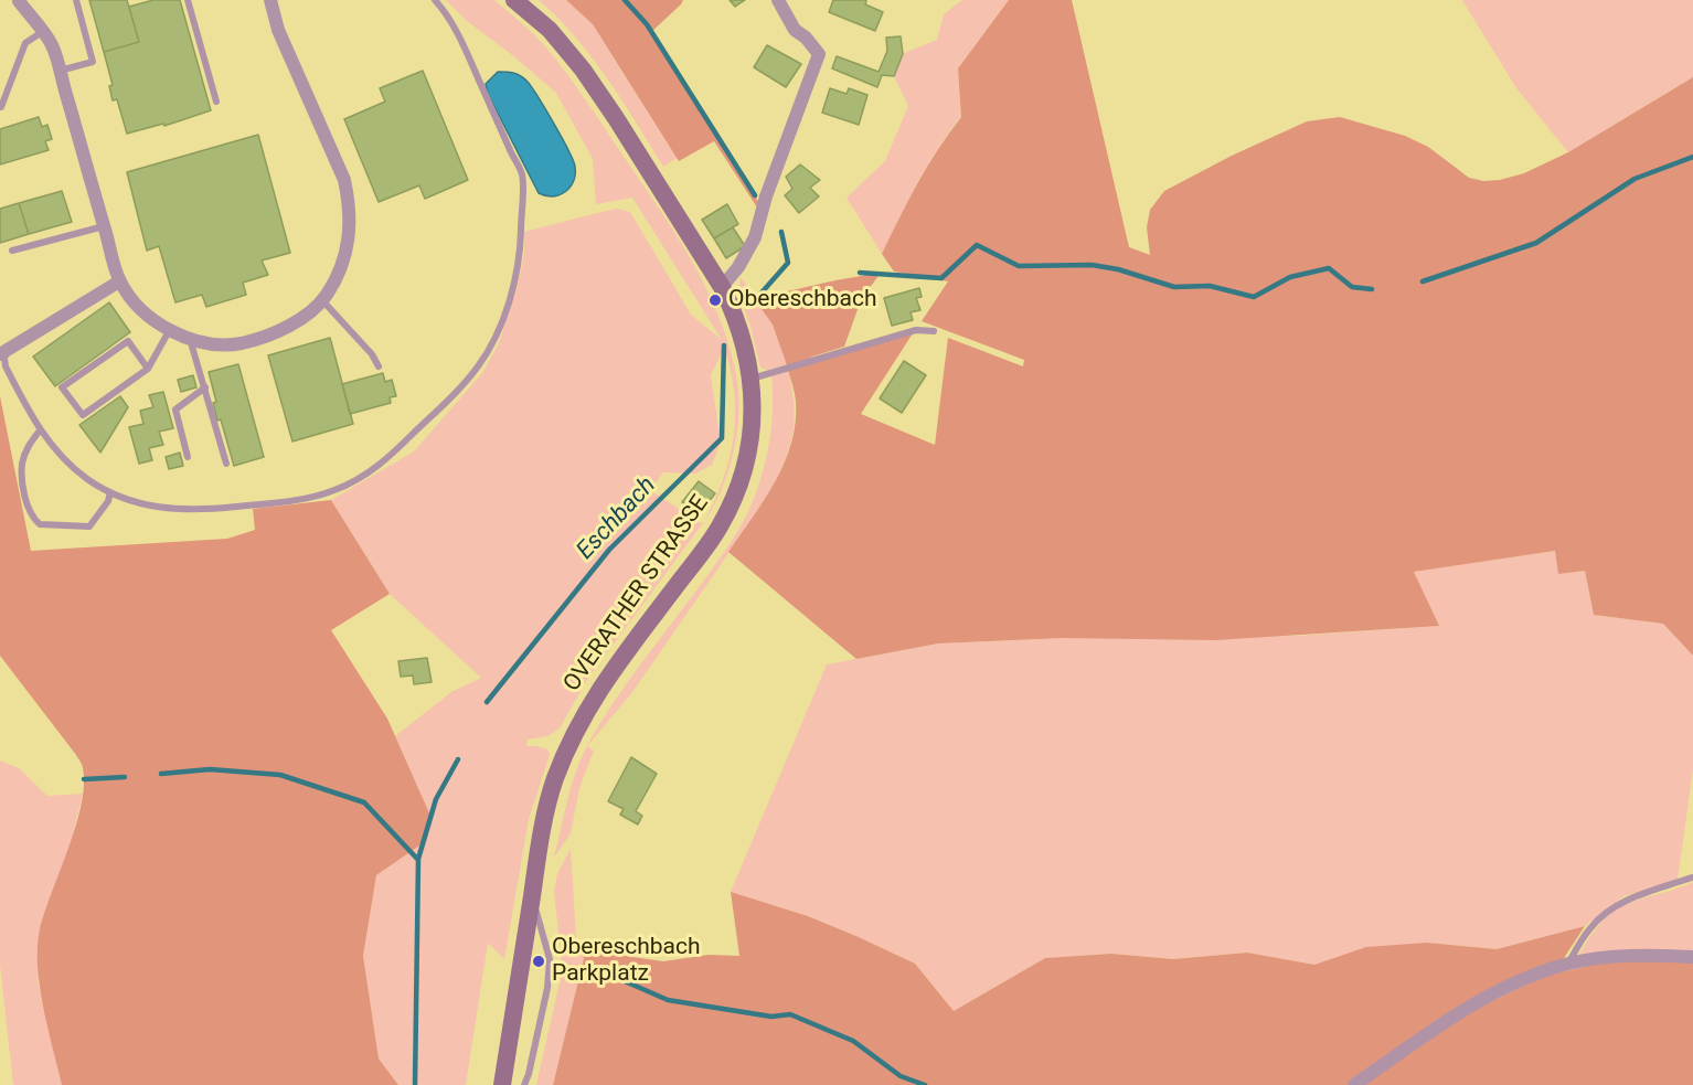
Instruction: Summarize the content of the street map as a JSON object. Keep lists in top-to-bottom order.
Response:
{
  "streets": {
    "main road": ["OVERATHER STRASSE"]
  },
  "water": ["Eschbach"],
  "places": ["Obereschbach", "Obereschbach Parkplatz"]
}
